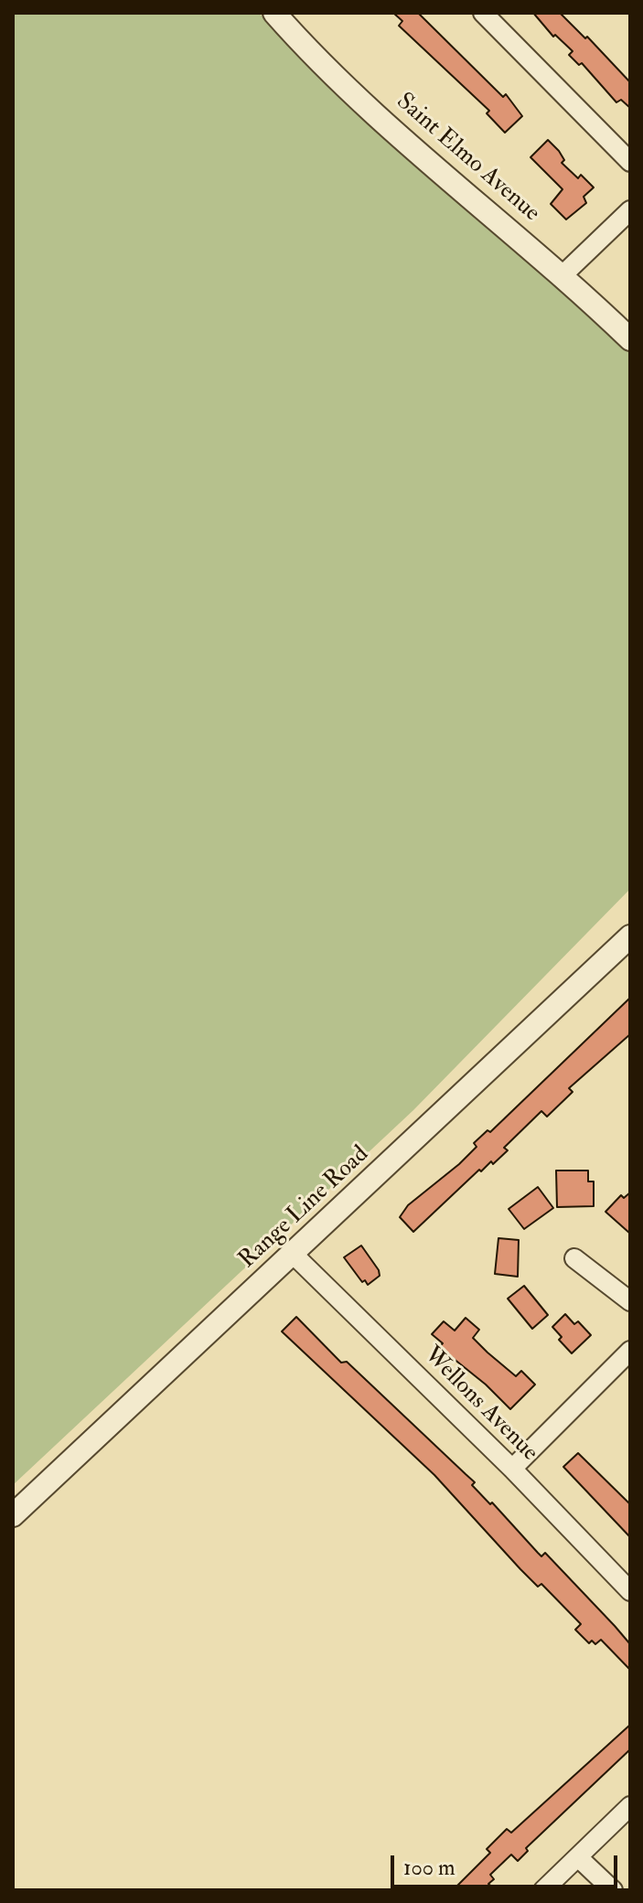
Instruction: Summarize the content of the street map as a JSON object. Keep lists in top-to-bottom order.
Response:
{
  "streets": {
    "street": ["Saint Elmo Avenue", "Range Line Road", "Wellons Avenue"]
  },
  "crossings": [
    ["Range Line Road", "Wellons Avenue"]
  ],
  "scale_bar": "100 m"
}
